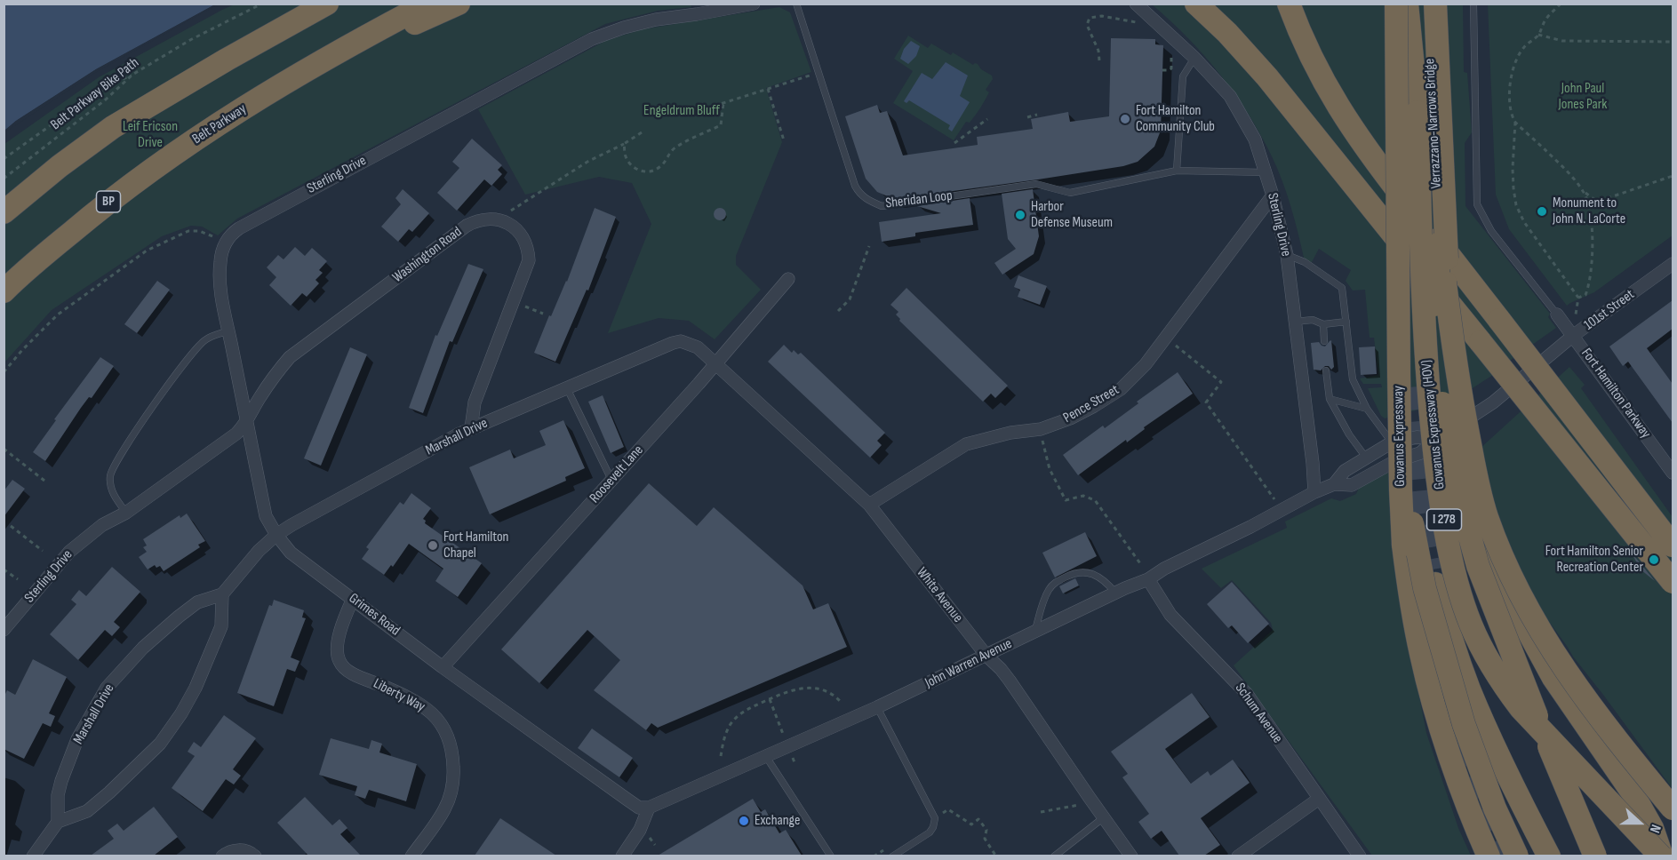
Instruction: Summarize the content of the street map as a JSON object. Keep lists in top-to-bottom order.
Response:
{
  "streets": {
    "highway": [
      "Verrazzano-Narrows Bridge",
      "Belt Parkway",
      "BP",
      "Gowanus Expressway (HOV)",
      "Gowanus Expressway",
      "I 278"
    ],
    "street": [
      "Sterling Drive",
      "Washington Road",
      "101st Street",
      "Fort Hamilton Parkway",
      "Pence Street",
      "Marshall Drive",
      "Roosevelt Lane",
      "White Avenue",
      "Grimes Road",
      "John Warren Avenue",
      "Liberty Way",
      "Schum Avenue"
    ],
    "lane": ["Sheridan Loop"],
    "path": ["Belt Parkway Bike Path"]
  },
  "crossings": [
    ["Verrazzano-Narrows Bridge", "Gowanus Expressway (HOV)"],
    ["Sterling Drive", "Sheridan Loop"],
    ["Sterling Drive", "Washington Road"],
    ["Sterling Drive", "Pence Street"],
    ["Sterling Drive", "Grimes Road"],
    ["Sterling Drive", "John Warren Avenue"],
    ["Washington Road", "Marshall Drive"],
    ["Washington Road", "Grimes Road"],
    ["101st Street", "Fort Hamilton Parkway"],
    ["101st Street", "John Warren Avenue"],
    ["Pence Street", "White Avenue"],
    ["Gowanus Expressway", "John Warren Avenue"],
    ["Marshall Drive", "Roosevelt Lane"],
    ["Marshall Drive", "White Avenue"],
    ["Marshall Drive", "Grimes Road"],
    ["Roosevelt Lane", "White Avenue"],
    ["Roosevelt Lane", "Grimes Road"],
    ["White Avenue", "John Warren Avenue"],
    ["Grimes Road", "John Warren Avenue"],
    ["Grimes Road", "Liberty Way"],
    ["John Warren Avenue", "Schum Avenue"]
  ],
  "parks": ["John Paul Jones Park", "Engeldrum Bluff", "Leif Ericson Drive"],
  "places": [
    "Fort Hamilton Community Club",
    "Monument to John N. LaCorte",
    "Harbor Defense Museum",
    "Fort Hamilton Chapel",
    "Fort Hamilton Senior Recreation Center",
    "Exchange"
  ],
  "north": "right"
}
